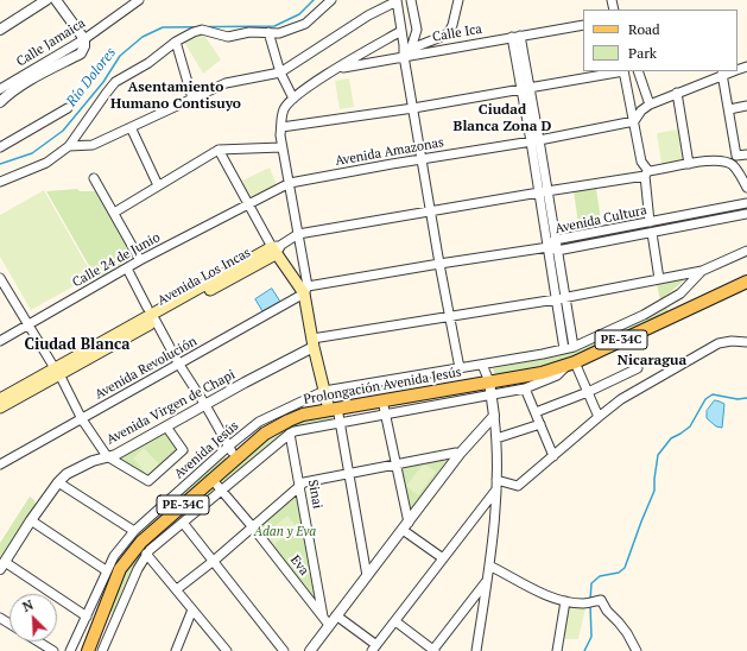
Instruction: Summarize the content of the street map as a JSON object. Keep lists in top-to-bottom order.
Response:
{
  "streets": {
    "main road": ["Avenida Los Incas", "PE-34C", "Prolongación Avenida Jesús"],
    "street": [
      "Calle Ica",
      "Calle Jamaica",
      "Avenida Amazonas",
      "Avenida Cultura",
      "Calle 24 de Junio",
      "Avenida Revolución",
      "Avenida Virgen de Chapi",
      "Avenida Jesús",
      "Sinai",
      "Eva"
    ]
  },
  "crossings": [
    ["Avenida Amazonas", "Calle 24 de Junio"],
    ["Avenida Cultura", "Avenida Revolución"],
    ["Prolongación Avenida Jesús", "Avenida Jesús"],
    ["Prolongación Avenida Jesús", "Eva"],
    ["Sinai", "Eva"]
  ],
  "districts": [
    "Asentamiento Humano Contisuyo",
    "Ciudad Blanca Zona D",
    "Ciudad Blanca",
    "Nicaragua"
  ],
  "water": ["Río Dolores"],
  "parks": ["Adan y Eva"],
  "legend": ["Road", "Park"],
  "north": "top left"
}
